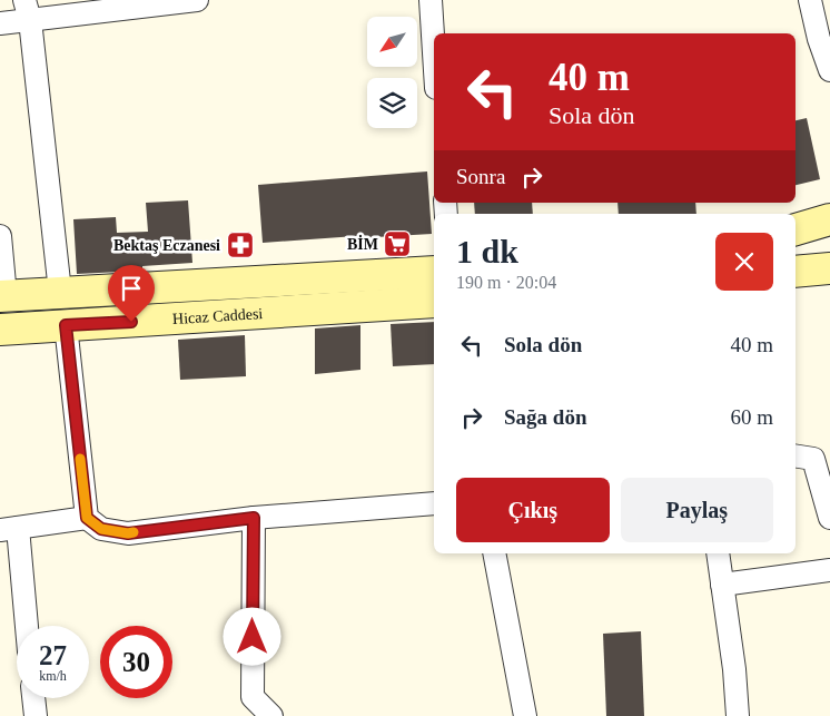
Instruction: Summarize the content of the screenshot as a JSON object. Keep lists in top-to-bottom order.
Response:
{
  "streets": {
    "main road": ["Hicaz Caddesi"]
  },
  "places": {
    "supermarket": ["BİM"],
    "pharmacy": ["Bektaş Eczanesi"]
  },
  "north": "bottom left",
  "page": {
    "turn": ["40 m", "Sola dön"],
    "then": "Sonra",
    "heading": ["1 dk", "190 m · 20:04"],
    "list": [
      {
        "name": "Sola dön",
        "value": "40 m"
      },
      {
        "name": "Sağa dön",
        "value": "60 m"
      }
    ],
    "buttons": ["Çıkış", "Paylaş"],
    "speed": "27 km/h",
    "limit": "30"
  }
}
